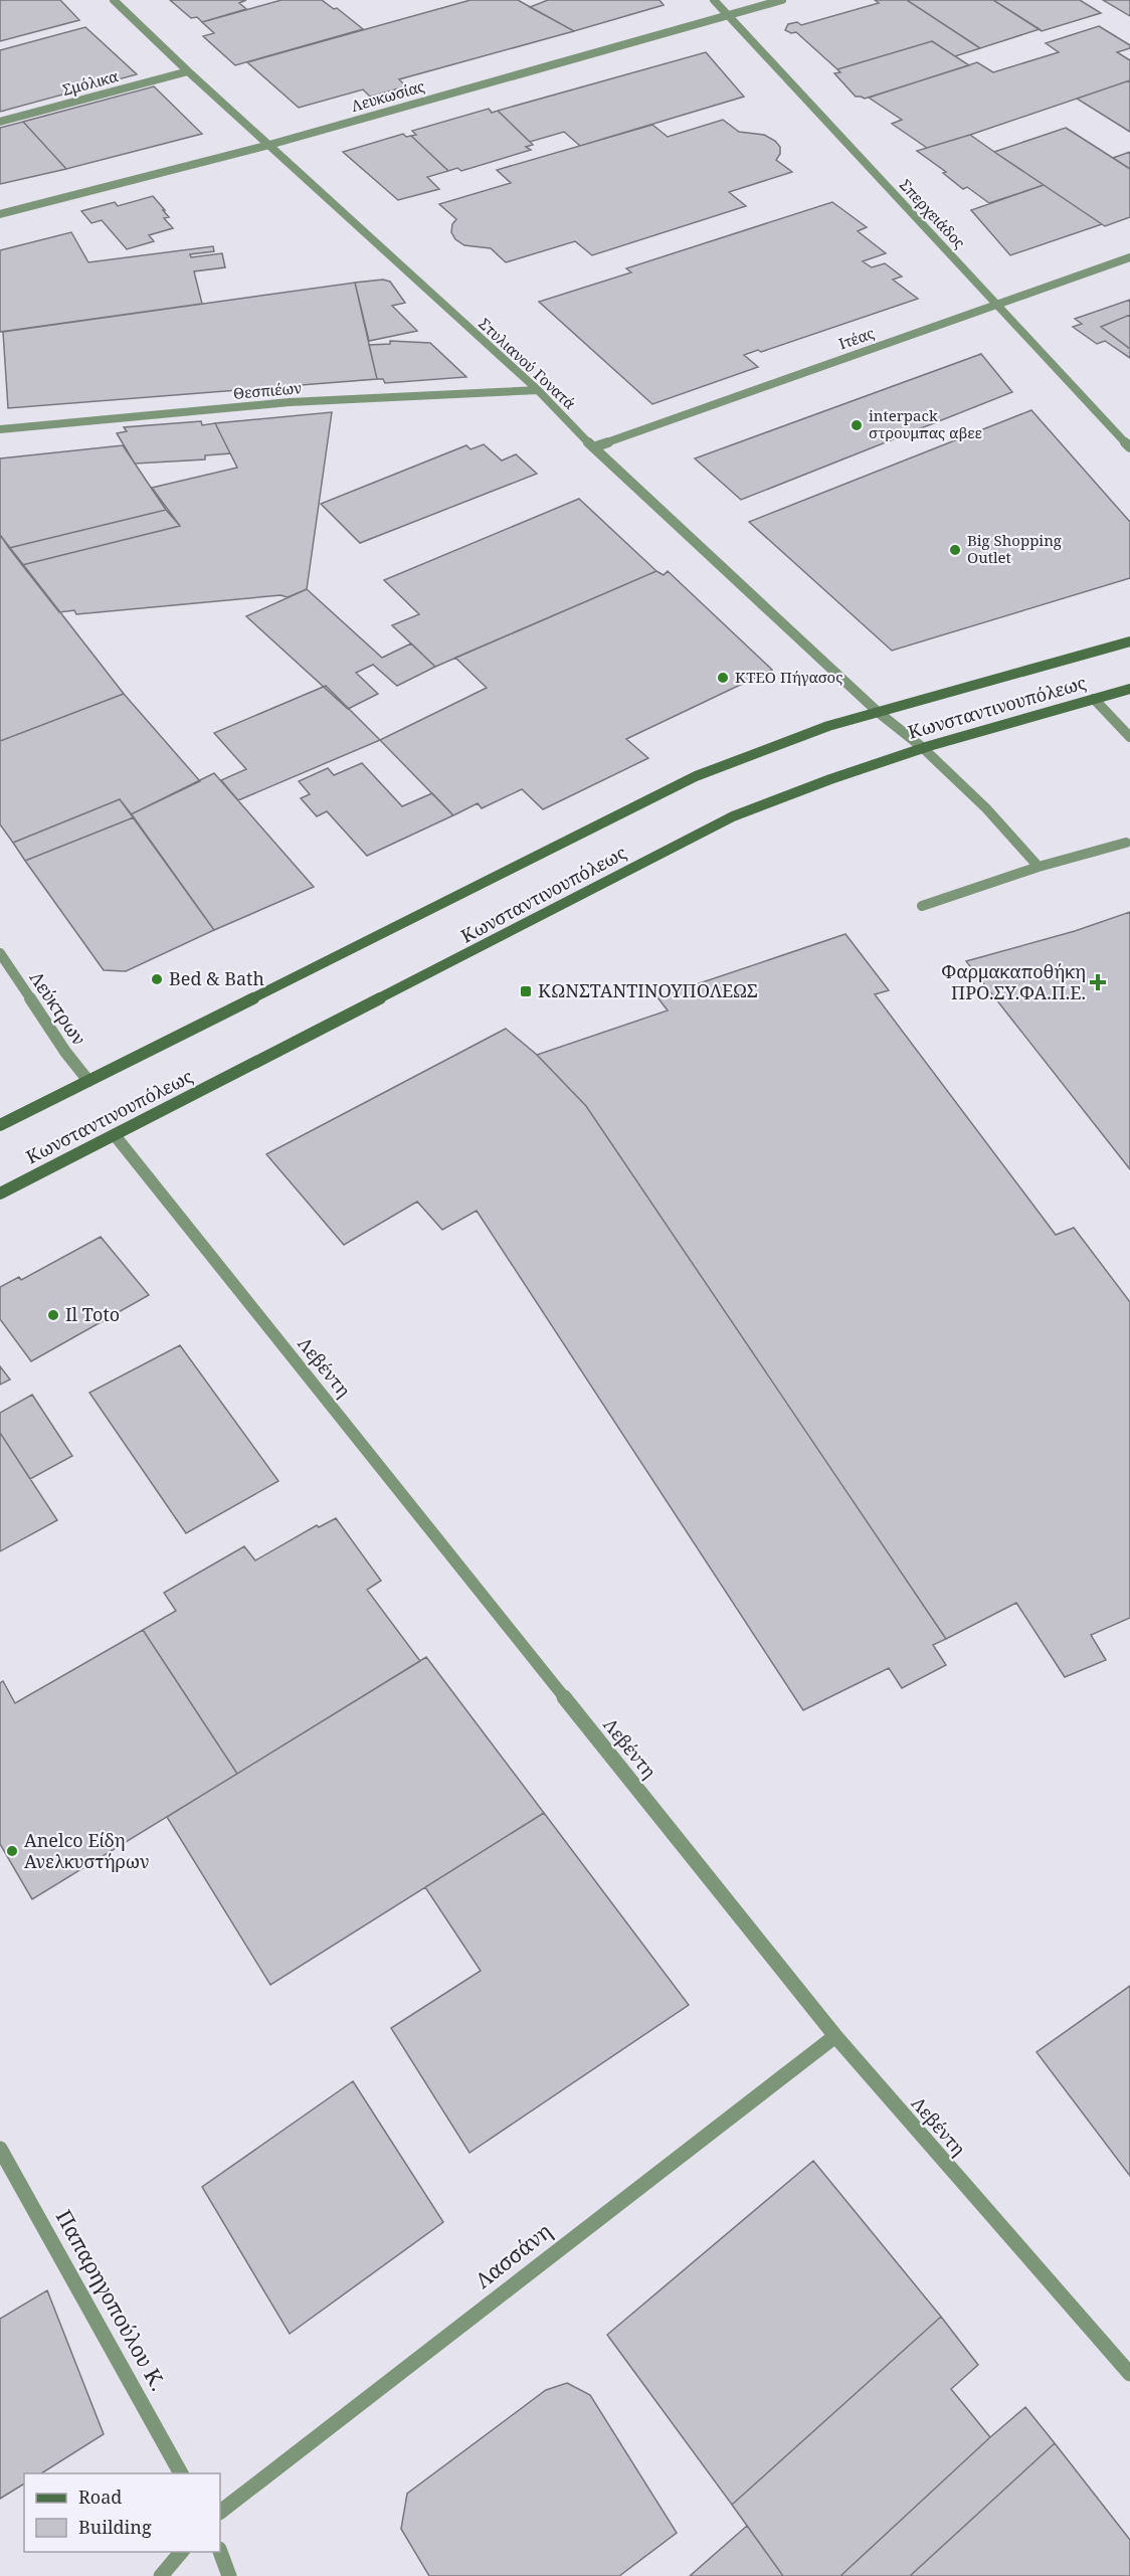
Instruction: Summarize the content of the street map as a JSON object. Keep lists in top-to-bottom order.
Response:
{
  "streets": {
    "main road": ["Κωνσταντινουπόλεως"],
    "street": [
      "Σμόλικα",
      "Λευκωσίας",
      "Σπερχειάδος",
      "Ιτέας",
      "Στυλιανού Γονατά",
      "Θεσπιέων",
      "Λεύκτρων",
      "Λεβέντη",
      "Λασσάνη",
      "Παπαρηγοπούλου Κ."
    ]
  },
  "crossings": [
    ["Σμόλικα", "Στυλιανού Γονατά"],
    ["Λευκωσίας", "Σπερχειάδος"],
    ["Λευκωσίας", "Στυλιανού Γονατά"],
    ["Σπερχειάδος", "Ιτέας"],
    ["Ιτέας", "Στυλιανού Γονατά"],
    ["Στυλιανού Γονατά", "Θεσπιέων"],
    ["Στυλιανού Γονατά", "Κωνσταντινουπόλεως"],
    ["Κωνσταντινουπόλεως", "Λεύκτρων"],
    ["Κωνσταντινουπόλεως", "Λεβέντη"],
    ["Λεβέντη", "Λασσάνη"]
  ],
  "places": {
    "other": [
      "interpack στρουμπας αβεε",
      "Big Shopping Outlet",
      "ΚΤΕΟ Πήγασος",
      "Bed & Bath",
      "Il Toto",
      "Anelco Είδη Ανελκυστήρων"
    ],
    "health": ["Φαρμακαποθήκη ΠΡΟ.ΣΥ.ΦΑ.Π.Ε."],
    "transit": ["ΚΩΝΣΤΑΝΤΙΝΟΥΠΟΛΕΩΣ"]
  },
  "legend": ["Road", "Building"]
}
